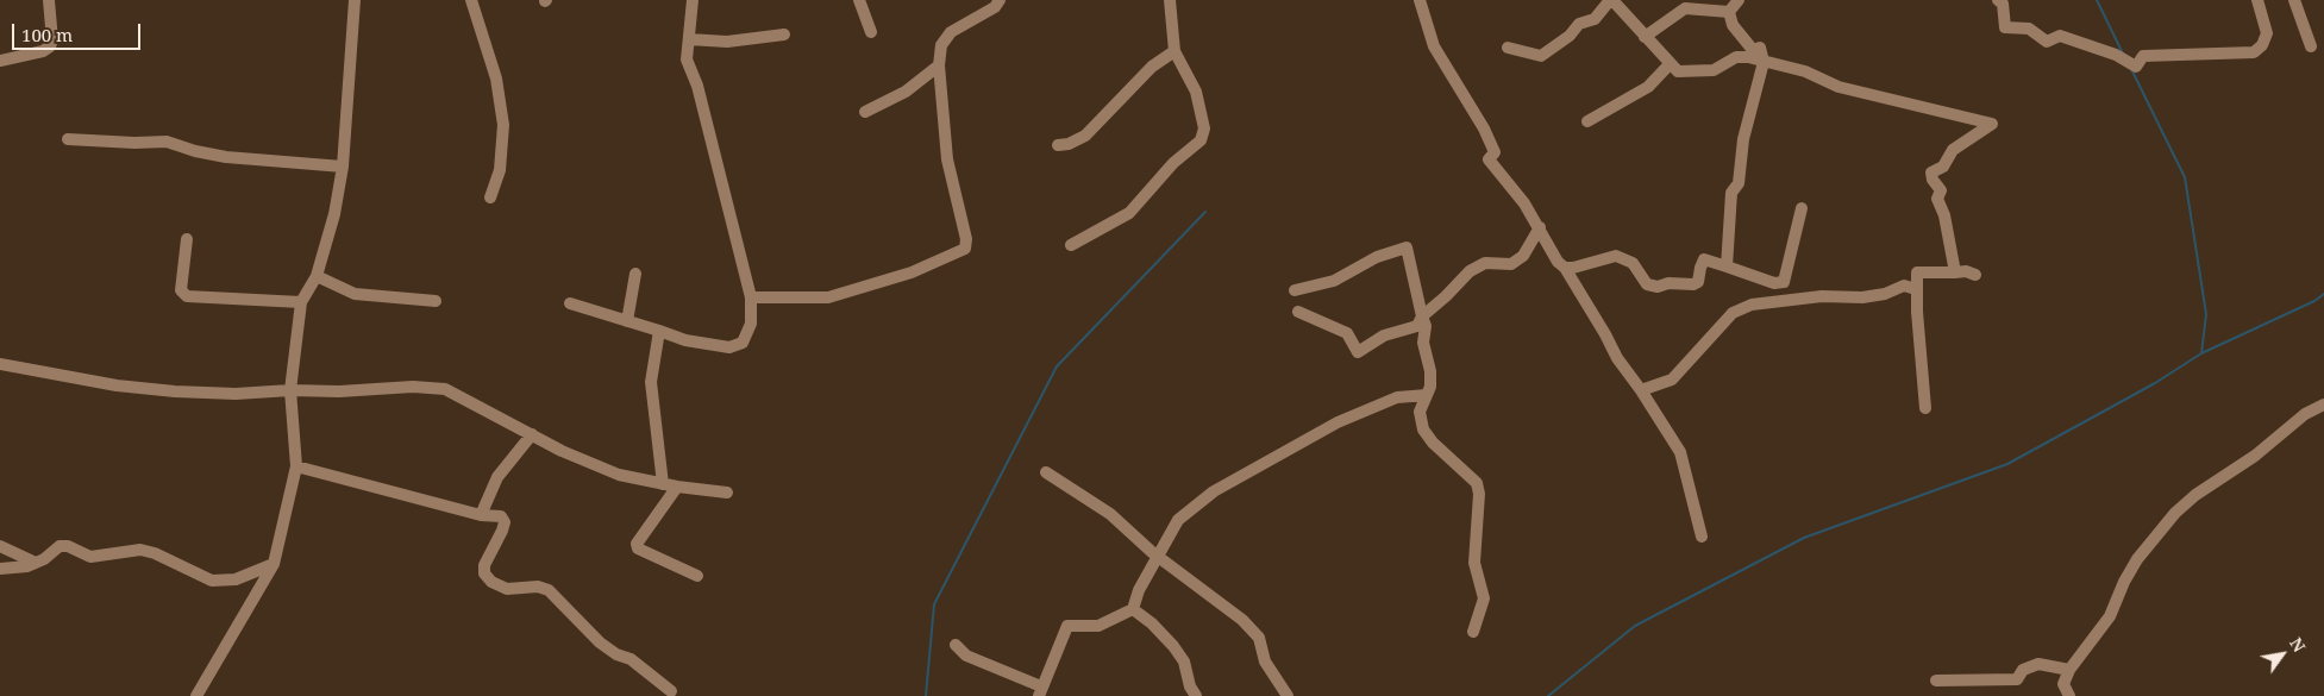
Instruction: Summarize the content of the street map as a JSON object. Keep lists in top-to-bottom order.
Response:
{
  "scale_bar": "100 m",
  "north": "top right"
}
